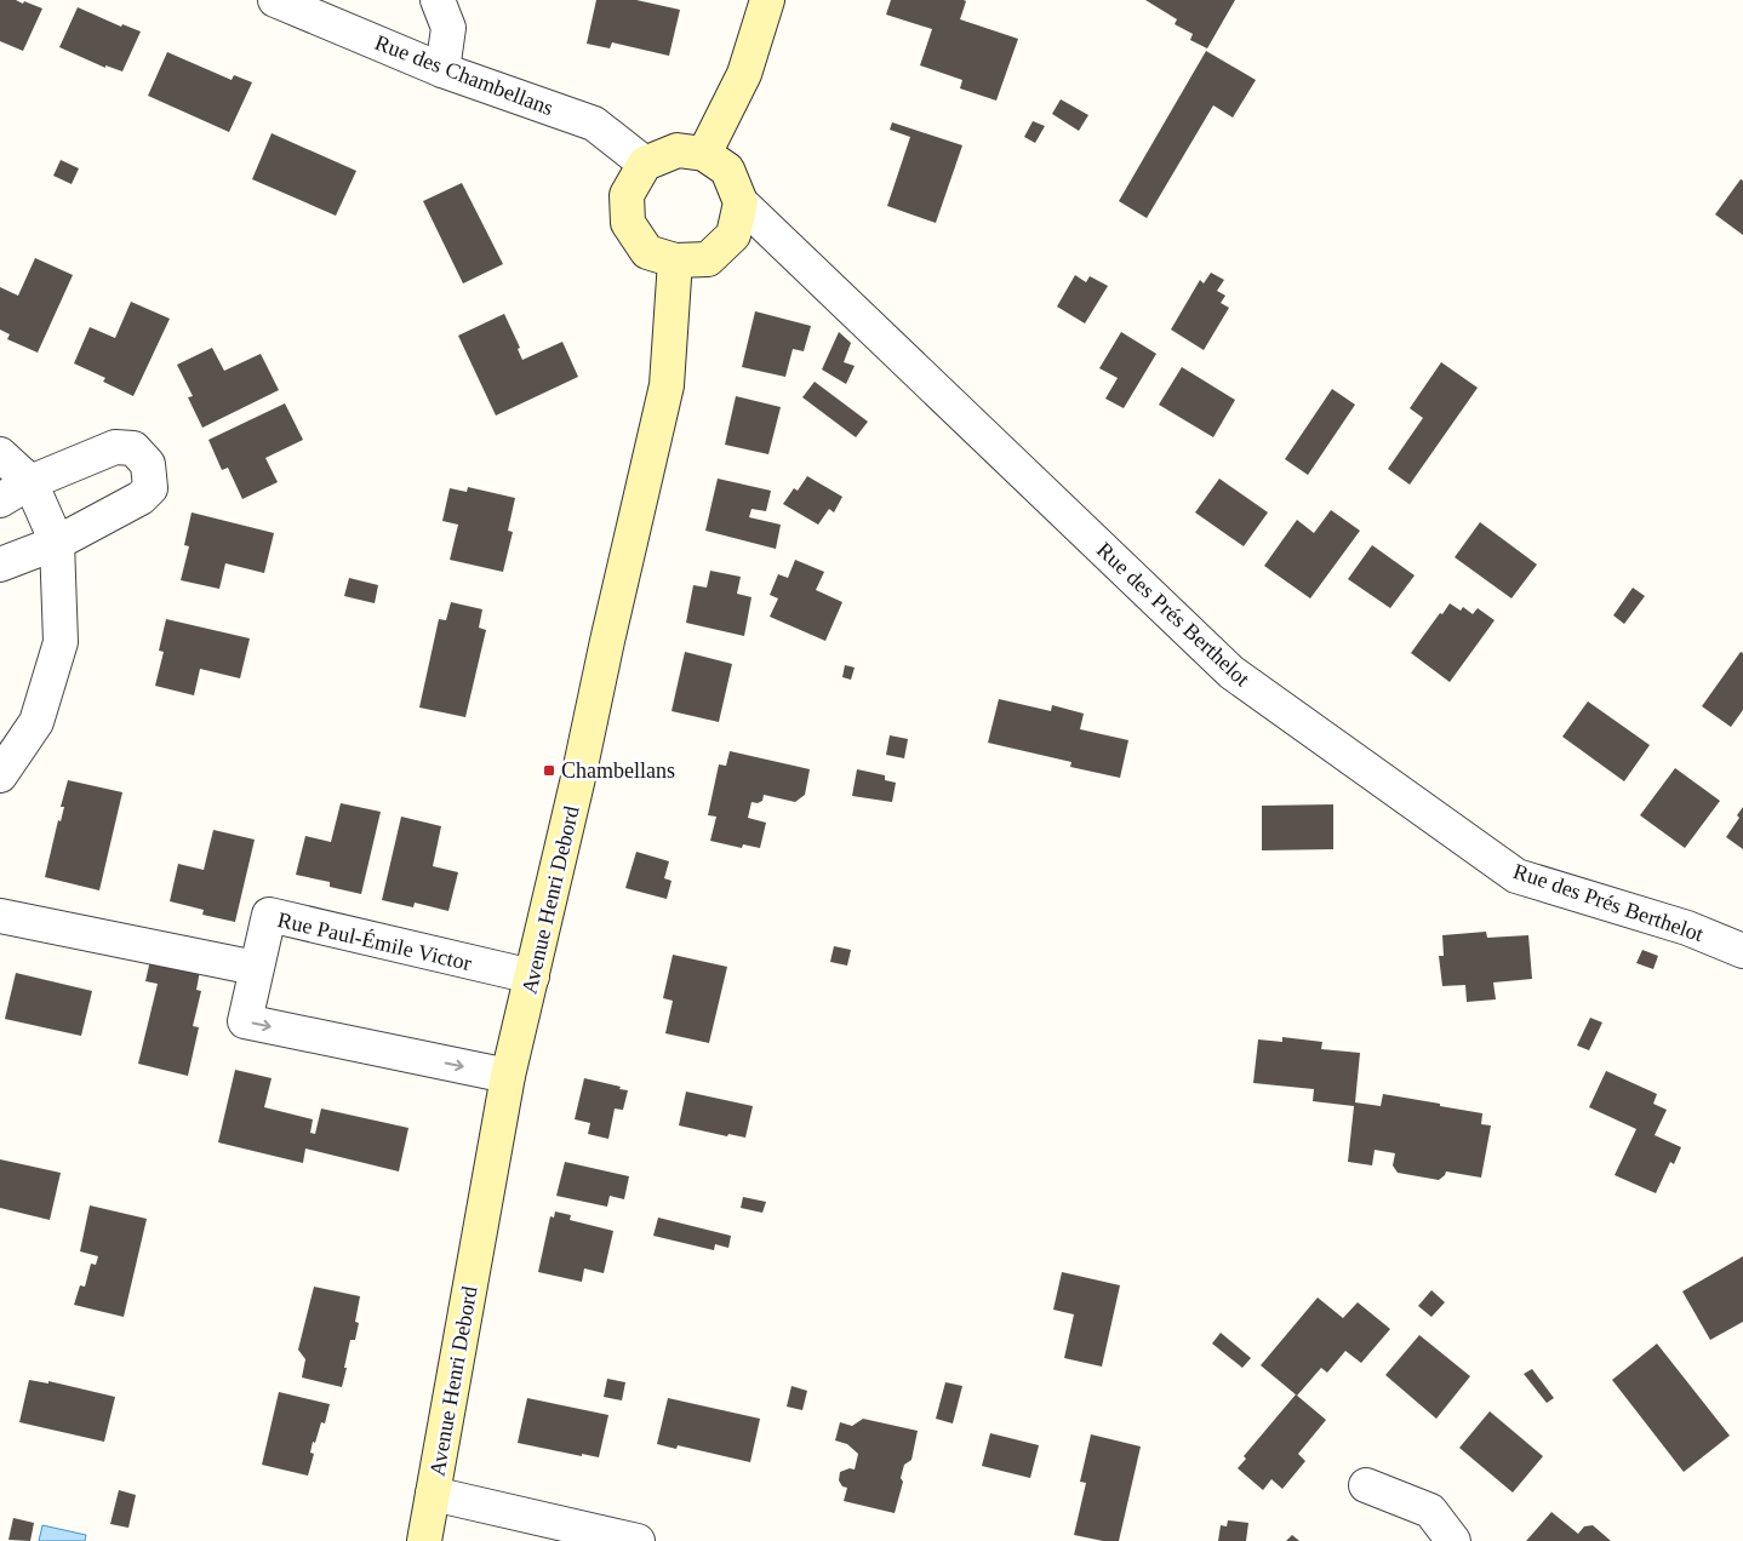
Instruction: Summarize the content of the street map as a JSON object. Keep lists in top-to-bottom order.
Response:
{
  "streets": {
    "street": [
      "Rue des Chambellans",
      "Rue des Prés Berthelot",
      "Avenue Henri Debord",
      "Rue Paul-Émile Victor"
    ]
  },
  "crossings": [
    ["Rue des Chambellans", "Rue des Prés Berthelot"],
    ["Rue des Chambellans", "Avenue Henri Debord"],
    ["Rue des Prés Berthelot", "Avenue Henri Debord"],
    ["Avenue Henri Debord", "Rue Paul-Émile Victor"]
  ],
  "places": {
    "transit": ["Chambellans"]
  }
}
